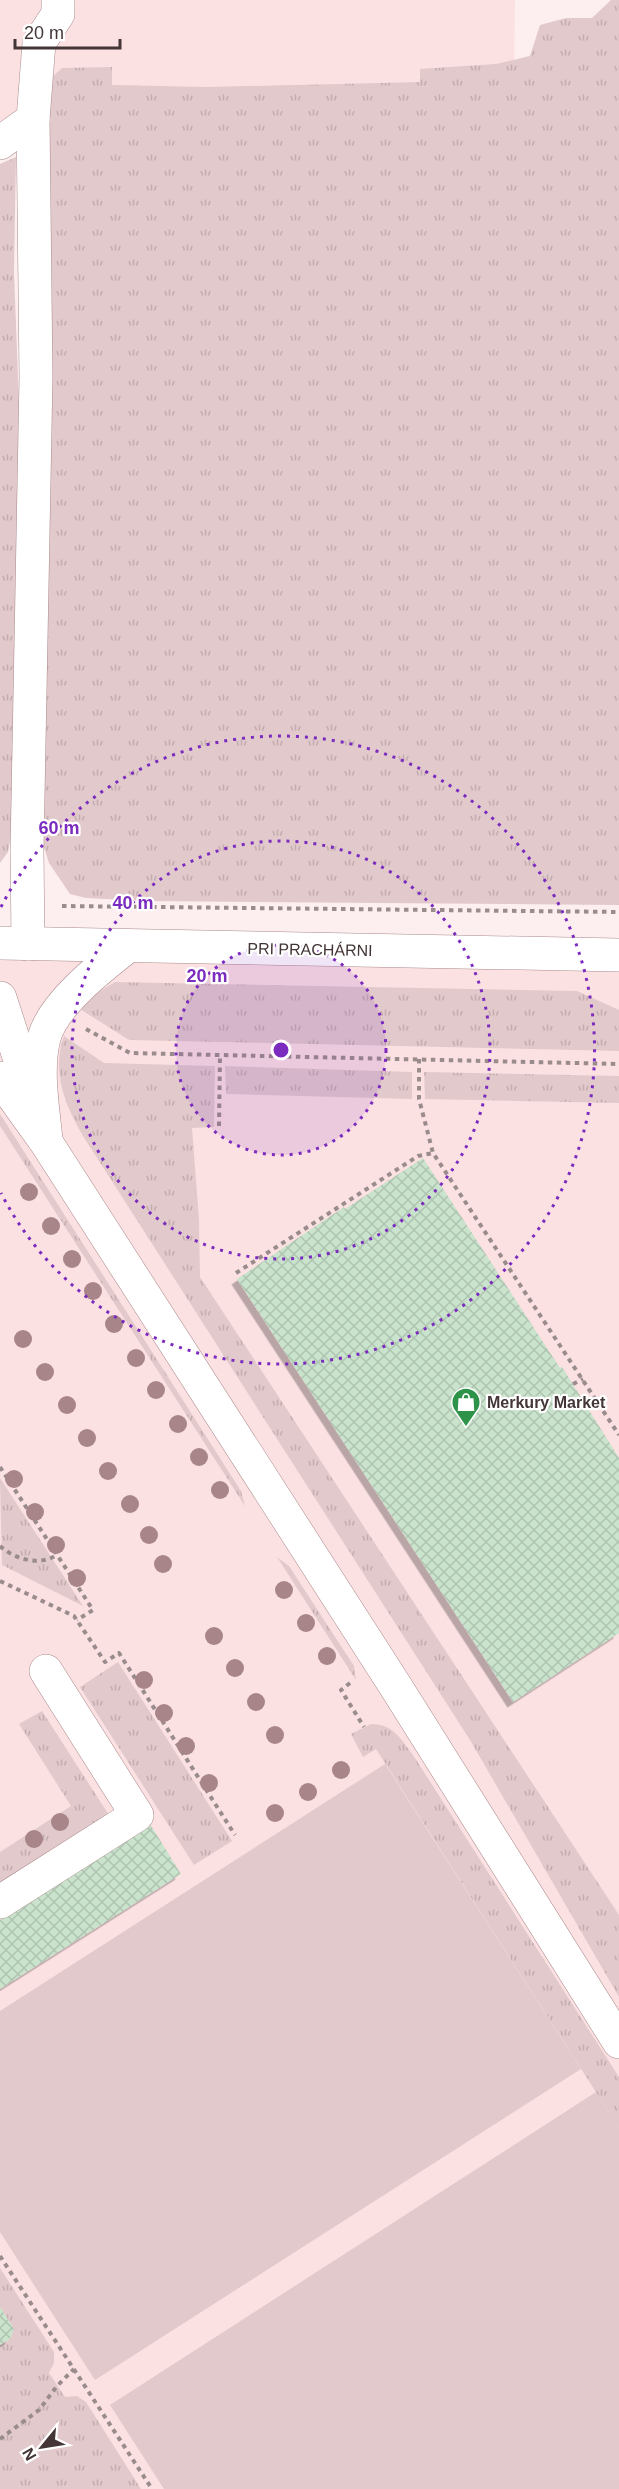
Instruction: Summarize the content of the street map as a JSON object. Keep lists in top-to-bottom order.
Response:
{
  "streets": {
    "street": ["PRI PRACHÁRNI"]
  },
  "places": {
    "shop": ["Merkury Market"]
  },
  "scale_bar": "20 m",
  "north": "bottom left",
  "rings": ["60 m", "40 m", "20 m"]
}
